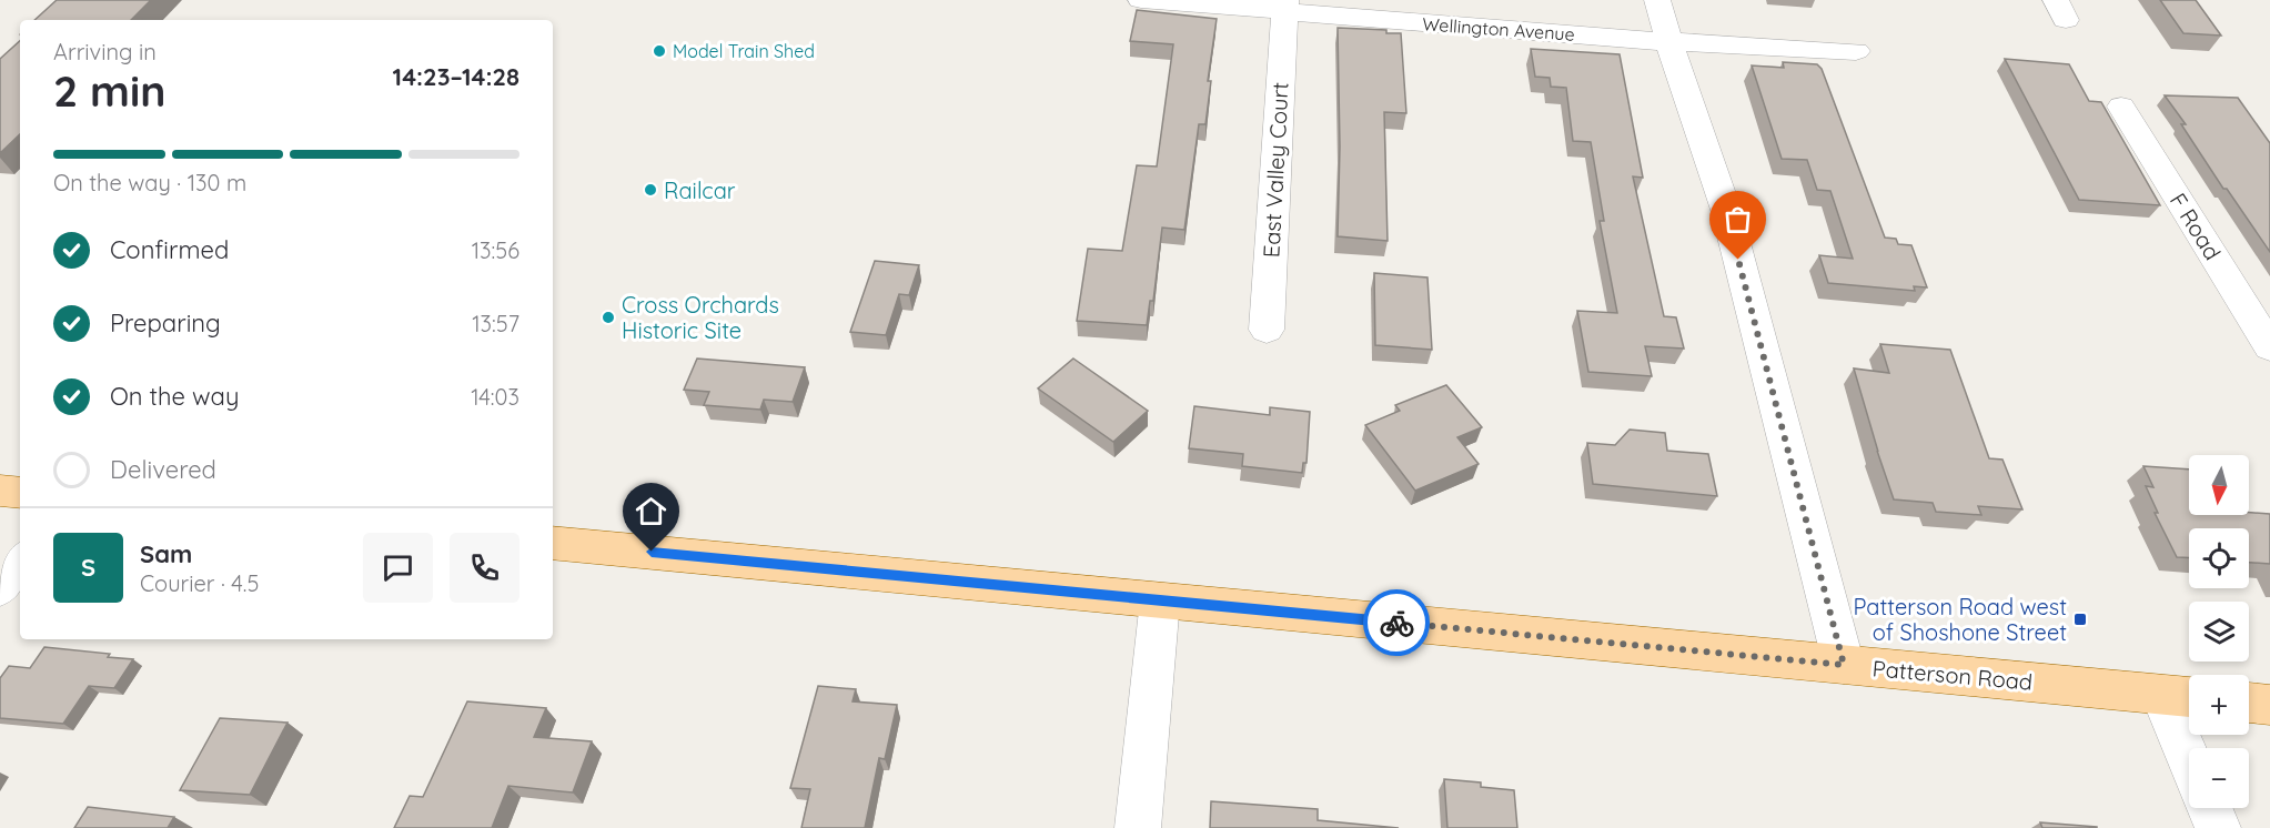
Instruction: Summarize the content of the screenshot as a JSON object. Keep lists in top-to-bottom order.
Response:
{
  "streets": {
    "main road": ["Patterson Road"],
    "street": ["Wellington Avenue", "East Valley Court", "F Road"]
  },
  "crossings": [
    ["Wellington Avenue", "East Valley Court"]
  ],
  "places": {
    "other": ["Model Train Shed", "Railcar", "Cross Orchards Historic Site"],
    "transit": ["Patterson Road west of Shoshone Street"]
  },
  "north": "bottom",
  "page": {
    "heading": ["2 min", "Arriving in", "14:23–14:28"],
    "panel": ["Sam", "Courier · 4.5"],
    "bar": "On the way · 130 m",
    "list": [
      ["Confirmed", "13:56"],
      ["Preparing", "13:57"],
      ["On the way", "14:03"],
      "Delivered"
    ],
    "map_buttons": ["+", "−"],
    "round": "S"
  }
}
